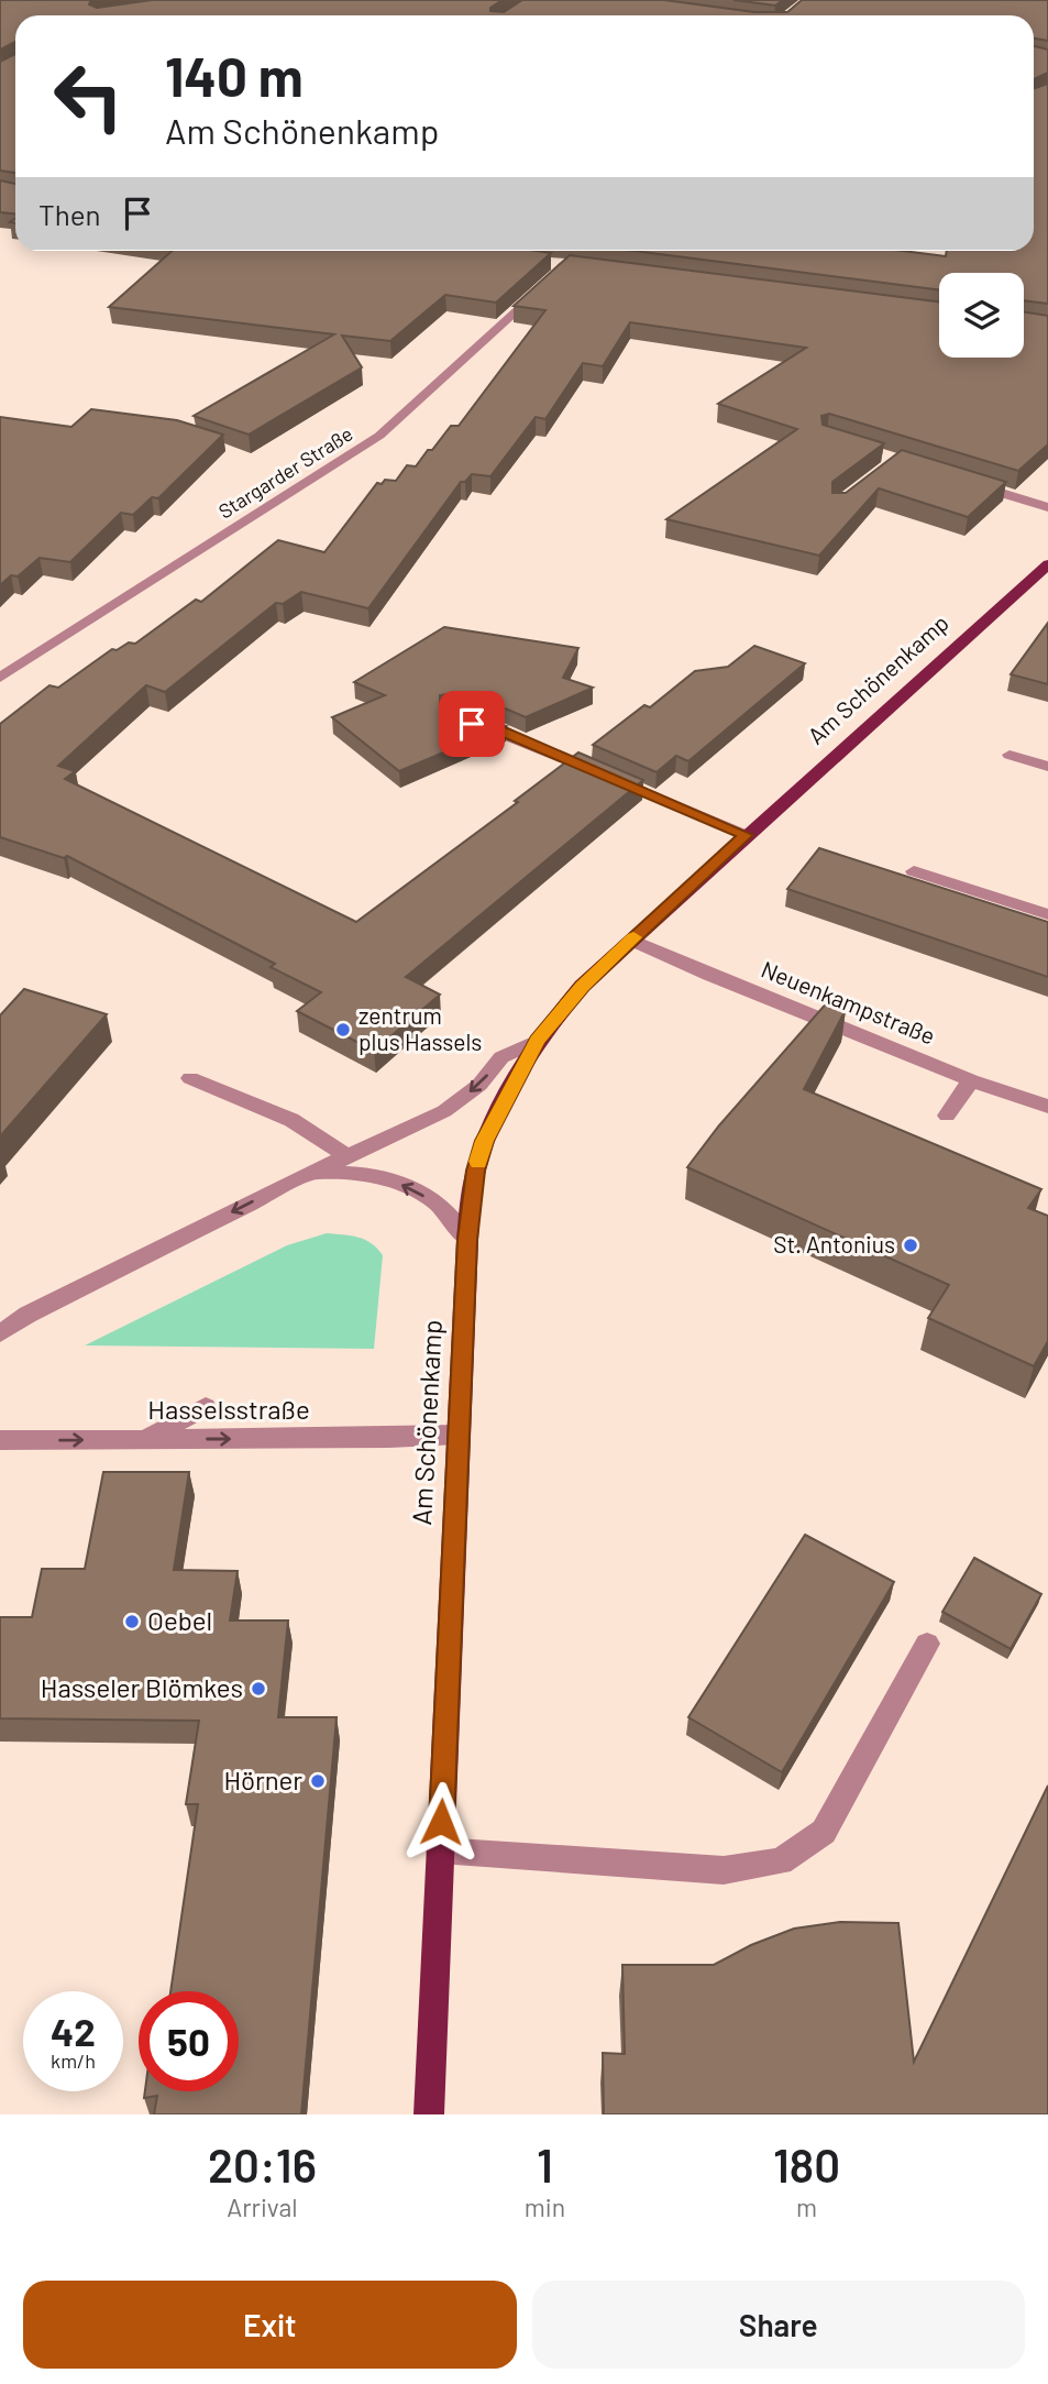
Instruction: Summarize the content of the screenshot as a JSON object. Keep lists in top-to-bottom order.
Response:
{
  "streets": {
    "main road": ["Am Schönenkamp"],
    "street": ["Stargarder Straße", "Neuenkampstraße", "Hasselsstraße"]
  },
  "crossings": [
    ["Am Schönenkamp", "Neuenkampstraße"],
    ["Am Schönenkamp", "Hasselsstraße"]
  ],
  "one_way": ["Hasselsstraße"],
  "places": [
    "zentrum plus Hassels",
    "St. Antonius",
    "Oebel",
    "Hasseler Blömkes",
    "Hörner"
  ],
  "page": {
    "turn": ["140 m", "Am Schönenkamp"],
    "then": "Then",
    "speed": "42 km/h",
    "limit": "50",
    "eta": [
      "20:16",
      "Arrival",
      "1",
      "min",
      "180",
      "m"
    ],
    "buttons": ["Exit", "Share"]
  }
}
